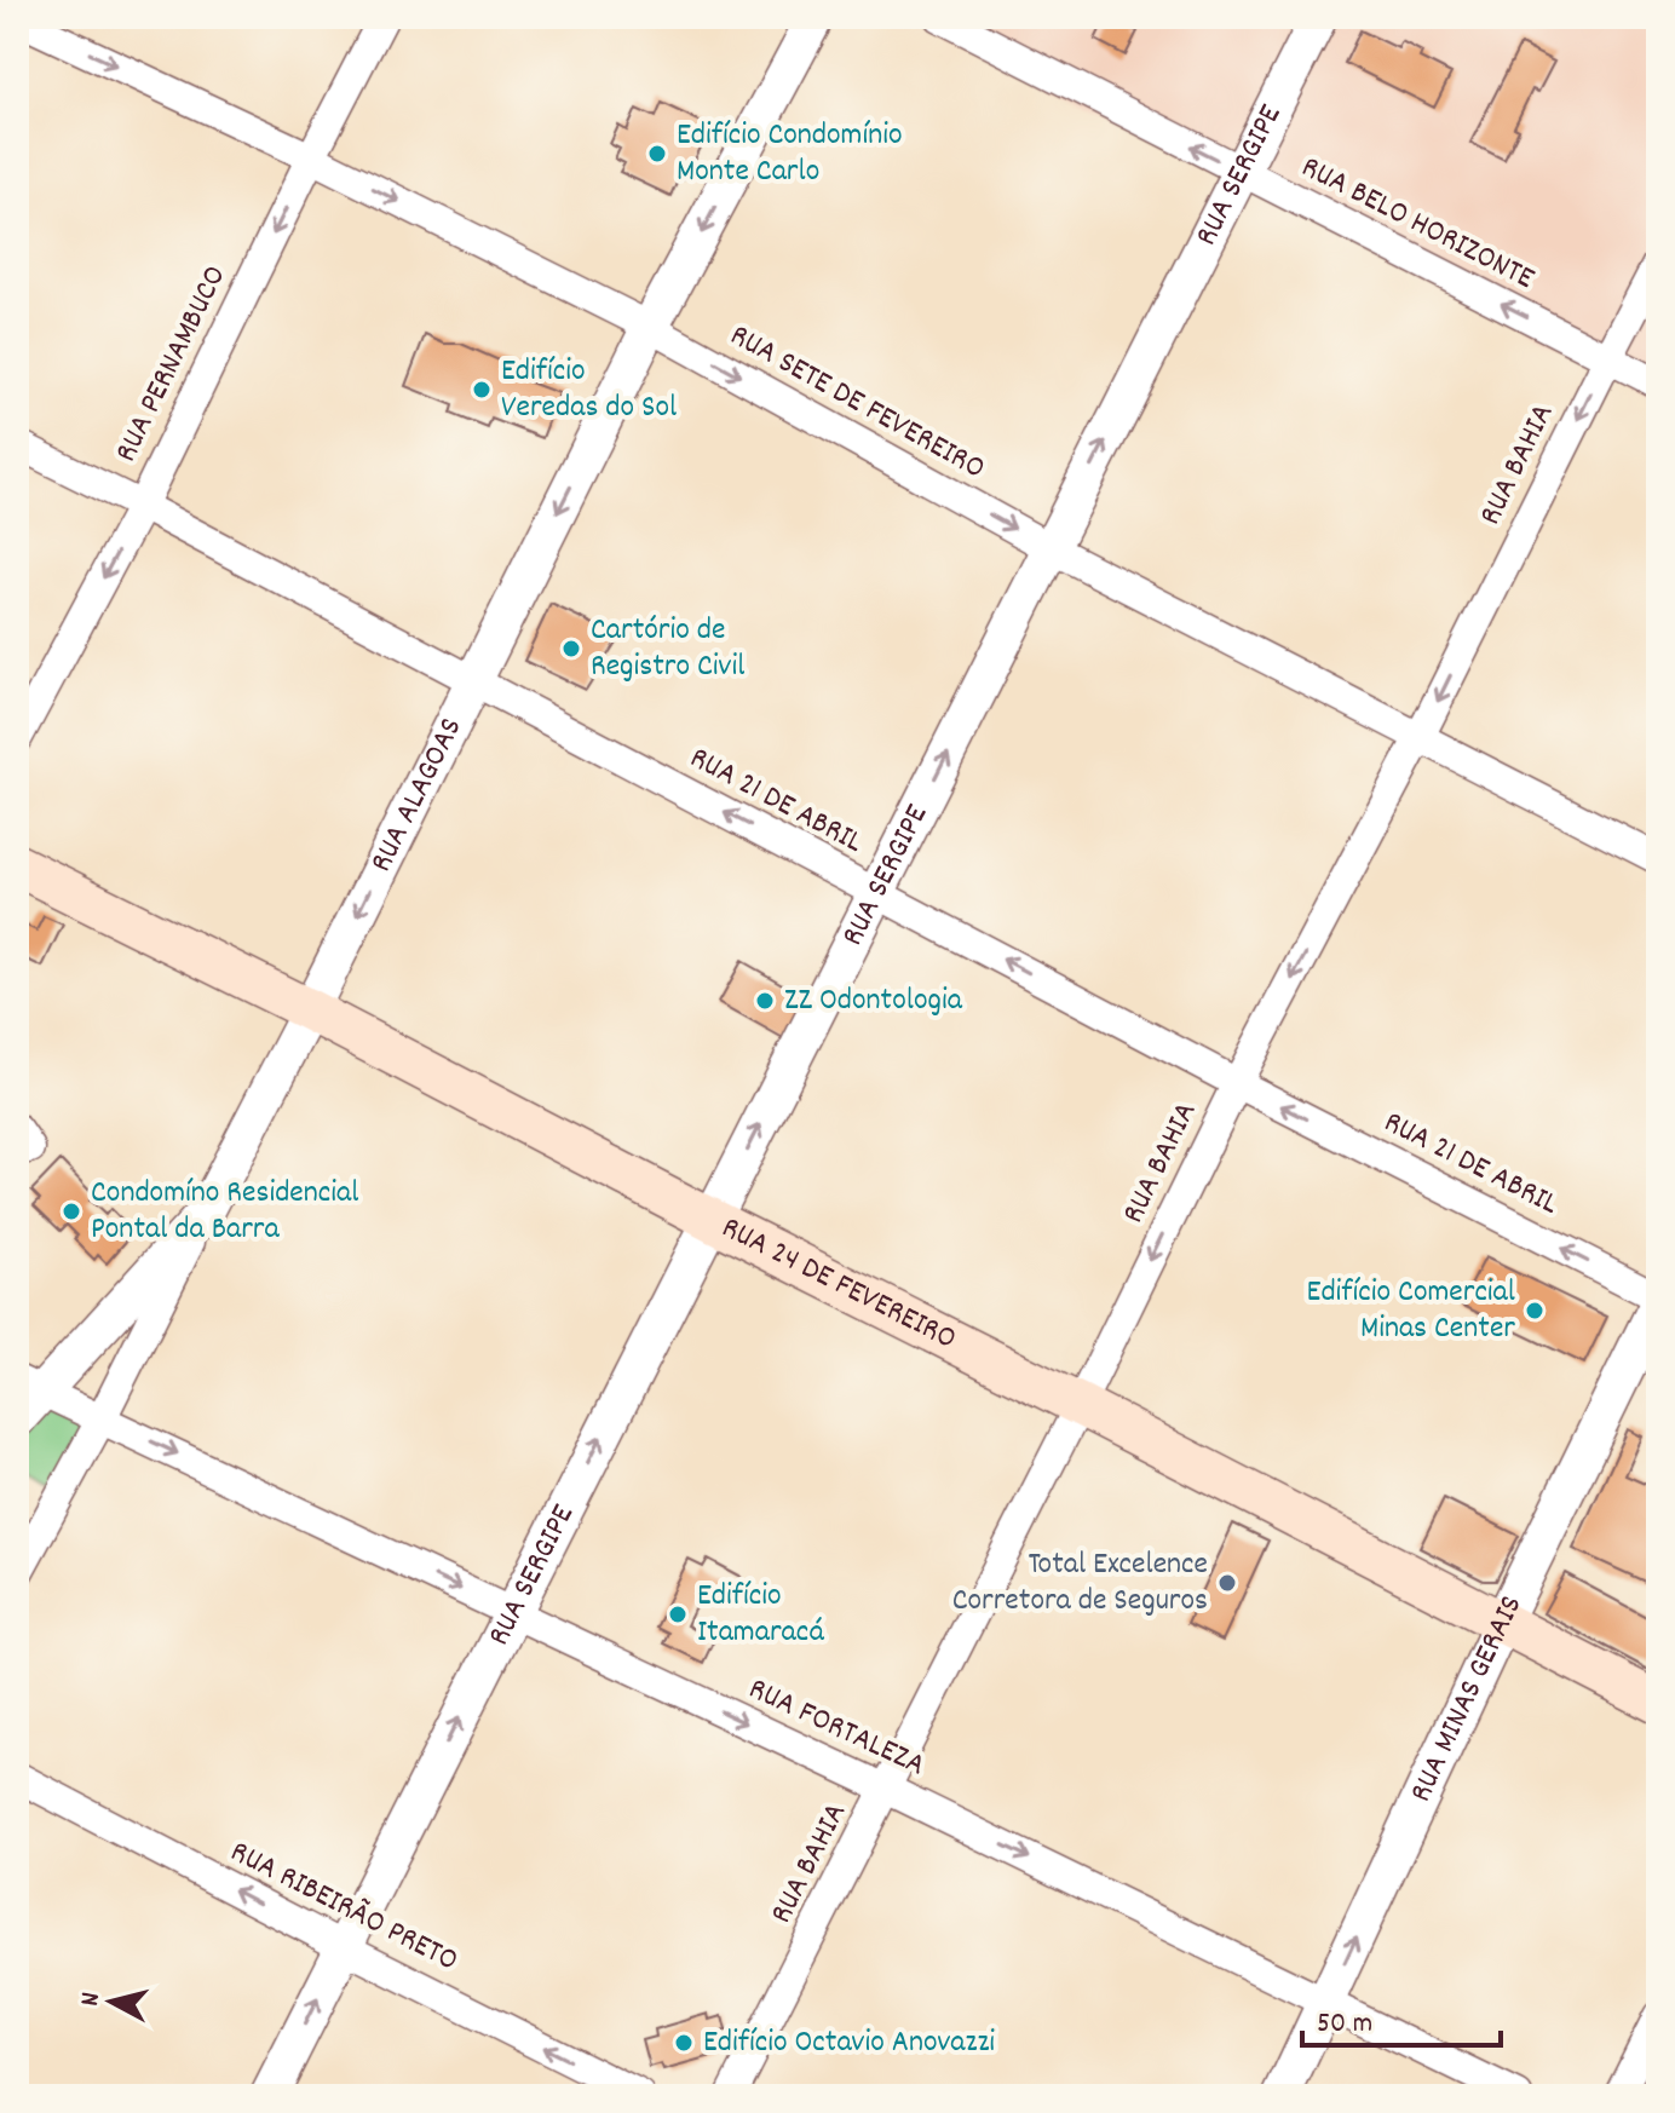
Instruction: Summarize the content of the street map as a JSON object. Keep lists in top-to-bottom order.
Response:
{
  "streets": {
    "main road": ["RUA 24 DE FEVEREIRO"],
    "street": [
      "RUA SERGIPE",
      "RUA BELO HORIZONTE",
      "RUA PERNAMBUCO",
      "RUA SETE DE FEVEREIRO",
      "RUA BAHIA",
      "RUA ALAGOAS",
      "RUA 21 DE ABRIL",
      "RUA MINAS GERAIS",
      "RUA FORTALEZA",
      "RUA RIBEIRÃO PRETO"
    ]
  },
  "crossings": [
    ["RUA SERGIPE", "RUA BELO HORIZONTE"],
    ["RUA SERGIPE", "RUA SETE DE FEVEREIRO"],
    ["RUA SERGIPE", "RUA 21 DE ABRIL"],
    ["RUA SERGIPE", "RUA 24 DE FEVEREIRO"],
    ["RUA SERGIPE", "RUA FORTALEZA"],
    ["RUA SERGIPE", "RUA RIBEIRÃO PRETO"],
    ["RUA BELO HORIZONTE", "RUA BAHIA"],
    ["RUA PERNAMBUCO", "RUA SETE DE FEVEREIRO"],
    ["RUA PERNAMBUCO", "RUA 21 DE ABRIL"],
    ["RUA SETE DE FEVEREIRO", "RUA BAHIA"],
    ["RUA SETE DE FEVEREIRO", "RUA ALAGOAS"],
    ["RUA BAHIA", "RUA 21 DE ABRIL"],
    ["RUA BAHIA", "RUA 24 DE FEVEREIRO"],
    ["RUA BAHIA", "RUA FORTALEZA"],
    ["RUA ALAGOAS", "RUA 21 DE ABRIL"],
    ["RUA ALAGOAS", "RUA 24 DE FEVEREIRO"],
    ["RUA ALAGOAS", "RUA FORTALEZA"],
    ["RUA 21 DE ABRIL", "RUA MINAS GERAIS"],
    ["RUA 24 DE FEVEREIRO", "RUA MINAS GERAIS"],
    ["RUA MINAS GERAIS", "RUA FORTALEZA"]
  ],
  "one_way": [
    "RUA SERGIPE",
    "RUA BELO HORIZONTE",
    "RUA PERNAMBUCO",
    "RUA SETE DE FEVEREIRO",
    "RUA BAHIA",
    "RUA ALAGOAS",
    "RUA 21 DE ABRIL",
    "RUA MINAS GERAIS",
    "RUA FORTALEZA",
    "RUA RIBEIRÃO PRETO"
  ],
  "places": [
    "Edifício Condomínio Monte Carlo",
    "Edifício Veredas do Sol",
    "Cartório de Registro Civil",
    "ZZ Odontologia",
    "Condomíno Residencial Pontal da Barra",
    "Edifício Comercial Minas Center",
    "Total Excelence Corretora de Seguros",
    "Edifício Itamaracá",
    "Edifício Octavio Anovazzi"
  ],
  "scale_bar": "50 m",
  "north": "left"
}
